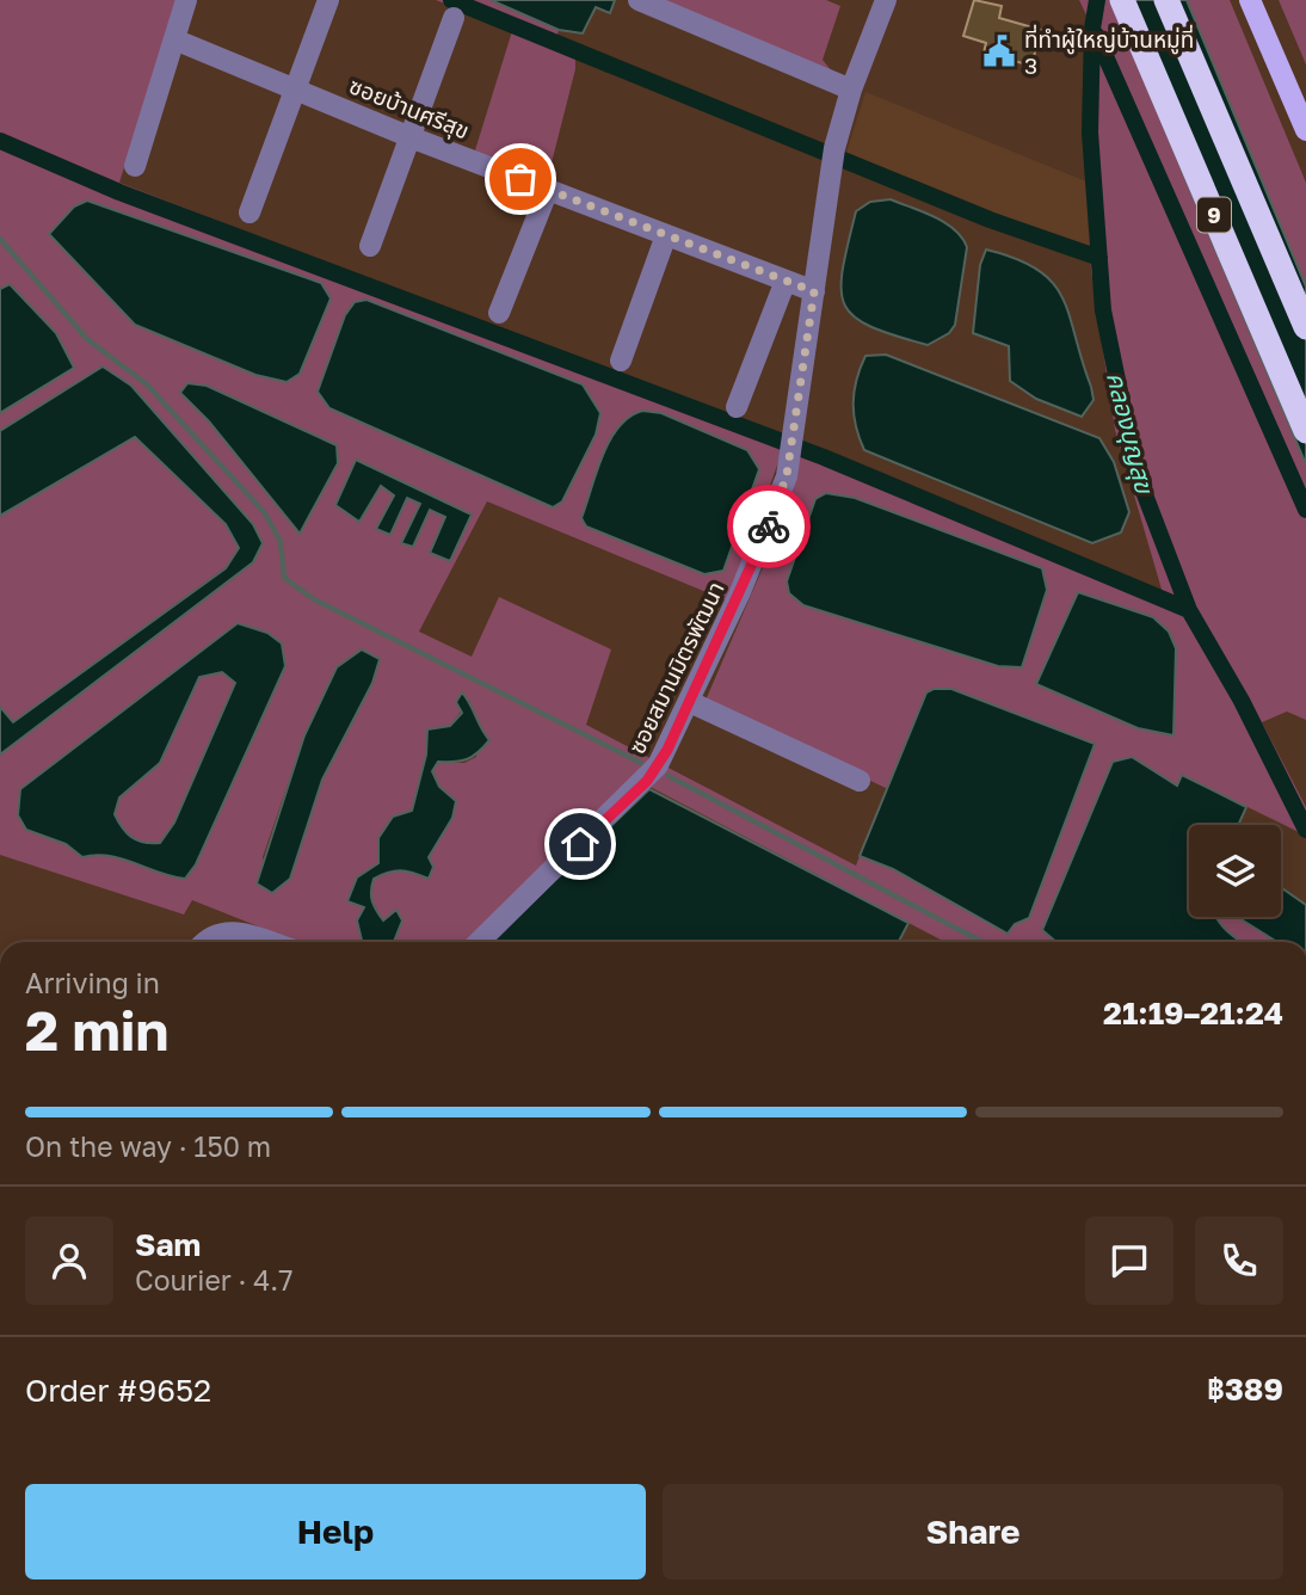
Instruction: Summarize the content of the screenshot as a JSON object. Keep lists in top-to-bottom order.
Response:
{
  "streets": {
    "highway": ["9"],
    "street": ["ซอยบ้านศรีสุข", "ซอยสมานมิตรพัฒนา"]
  },
  "crossings": [
    ["ซอยบ้านศรีสุข", "ซอยสมานมิตรพัฒนา"]
  ],
  "water": ["คลองบุญสุข"],
  "places": {
    "public building": ["ที่ทำผู้ใหญ่บ้านหมู่ที่ 3"]
  },
  "page": {
    "heading": ["2 min", "Arriving in", "21:19–21:24"],
    "panel": [
      "Sam",
      "Courier · 4.7",
      "Order #9652",
      "฿389"
    ],
    "bar": "On the way · 150 m",
    "buttons": ["Help", "Share"]
  }
}
